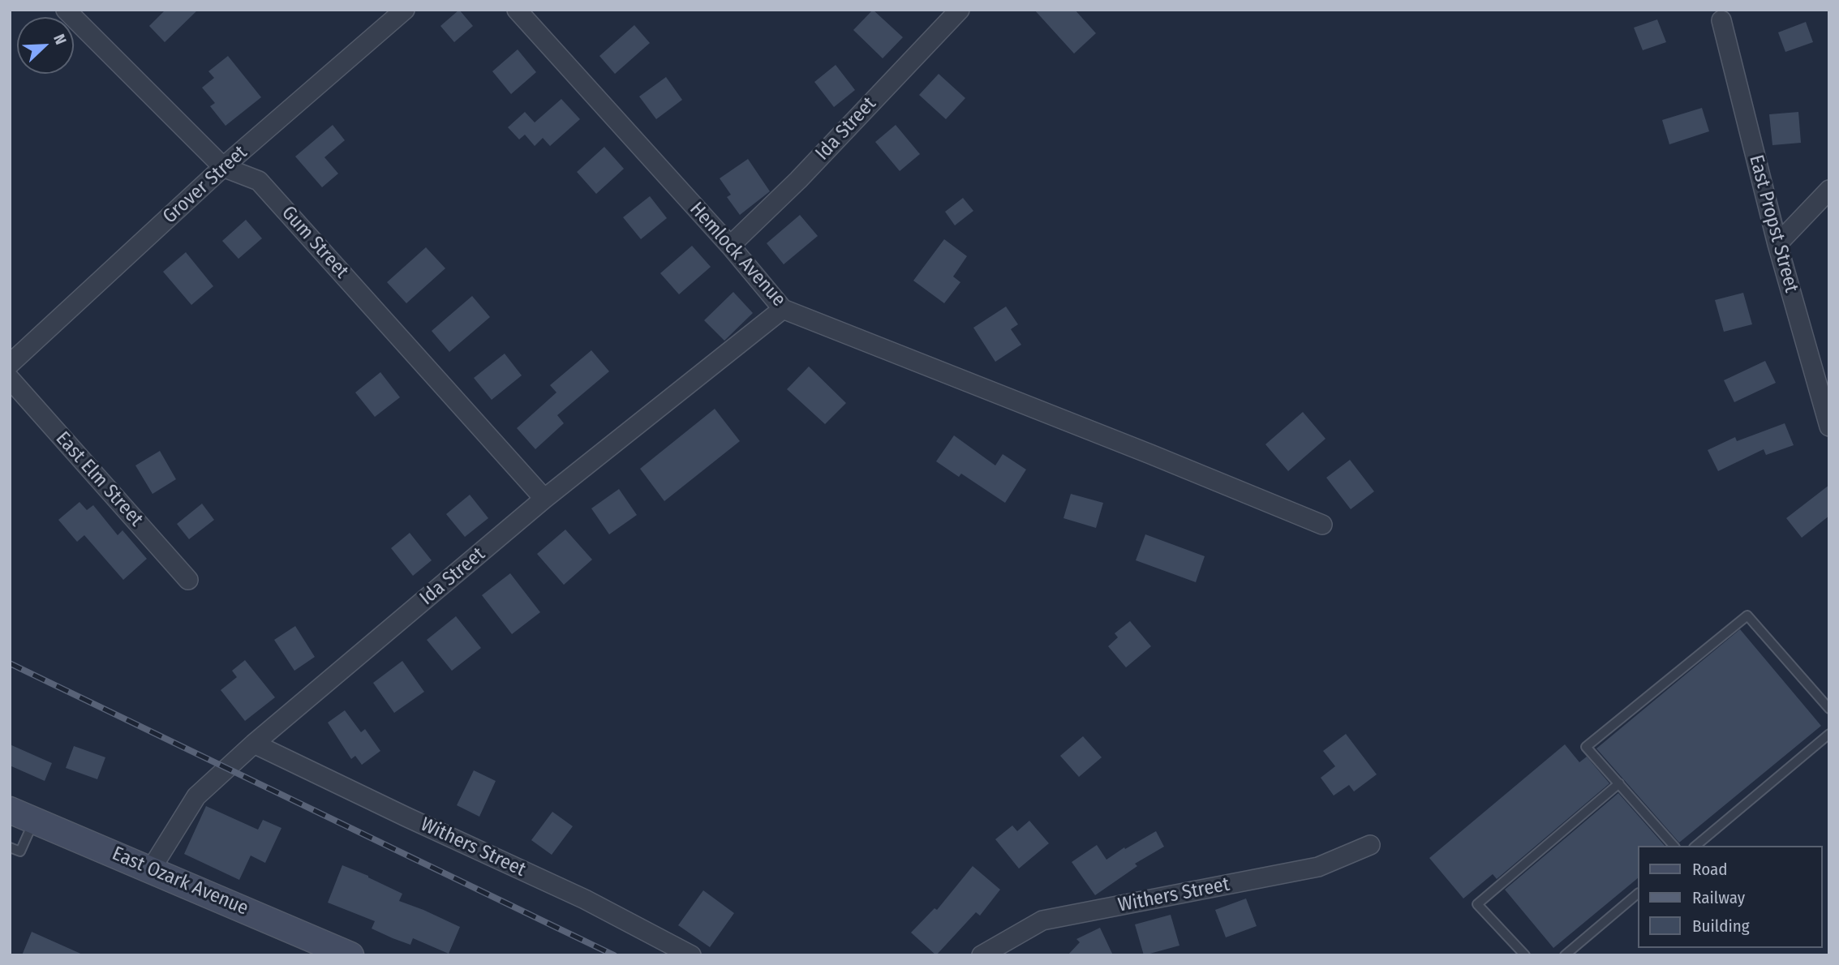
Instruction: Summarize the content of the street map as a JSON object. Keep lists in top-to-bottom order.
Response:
{
  "streets": {
    "main road": ["East Ozark Avenue"],
    "street": [
      "Ida Street",
      "Grover Street",
      "East Propst Street",
      "Gum Street",
      "Hemlock Avenue",
      "East Elm Street",
      "Withers Street"
    ]
  },
  "crossings": [
    ["Ida Street", "Gum Street"],
    ["Ida Street", "Hemlock Avenue"],
    ["Ida Street", "Withers Street"],
    ["Ida Street", "East Ozark Avenue"],
    ["Grover Street", "Gum Street"]
  ],
  "legend": ["Road", "Railway", "Building"],
  "north": "top right"
}
